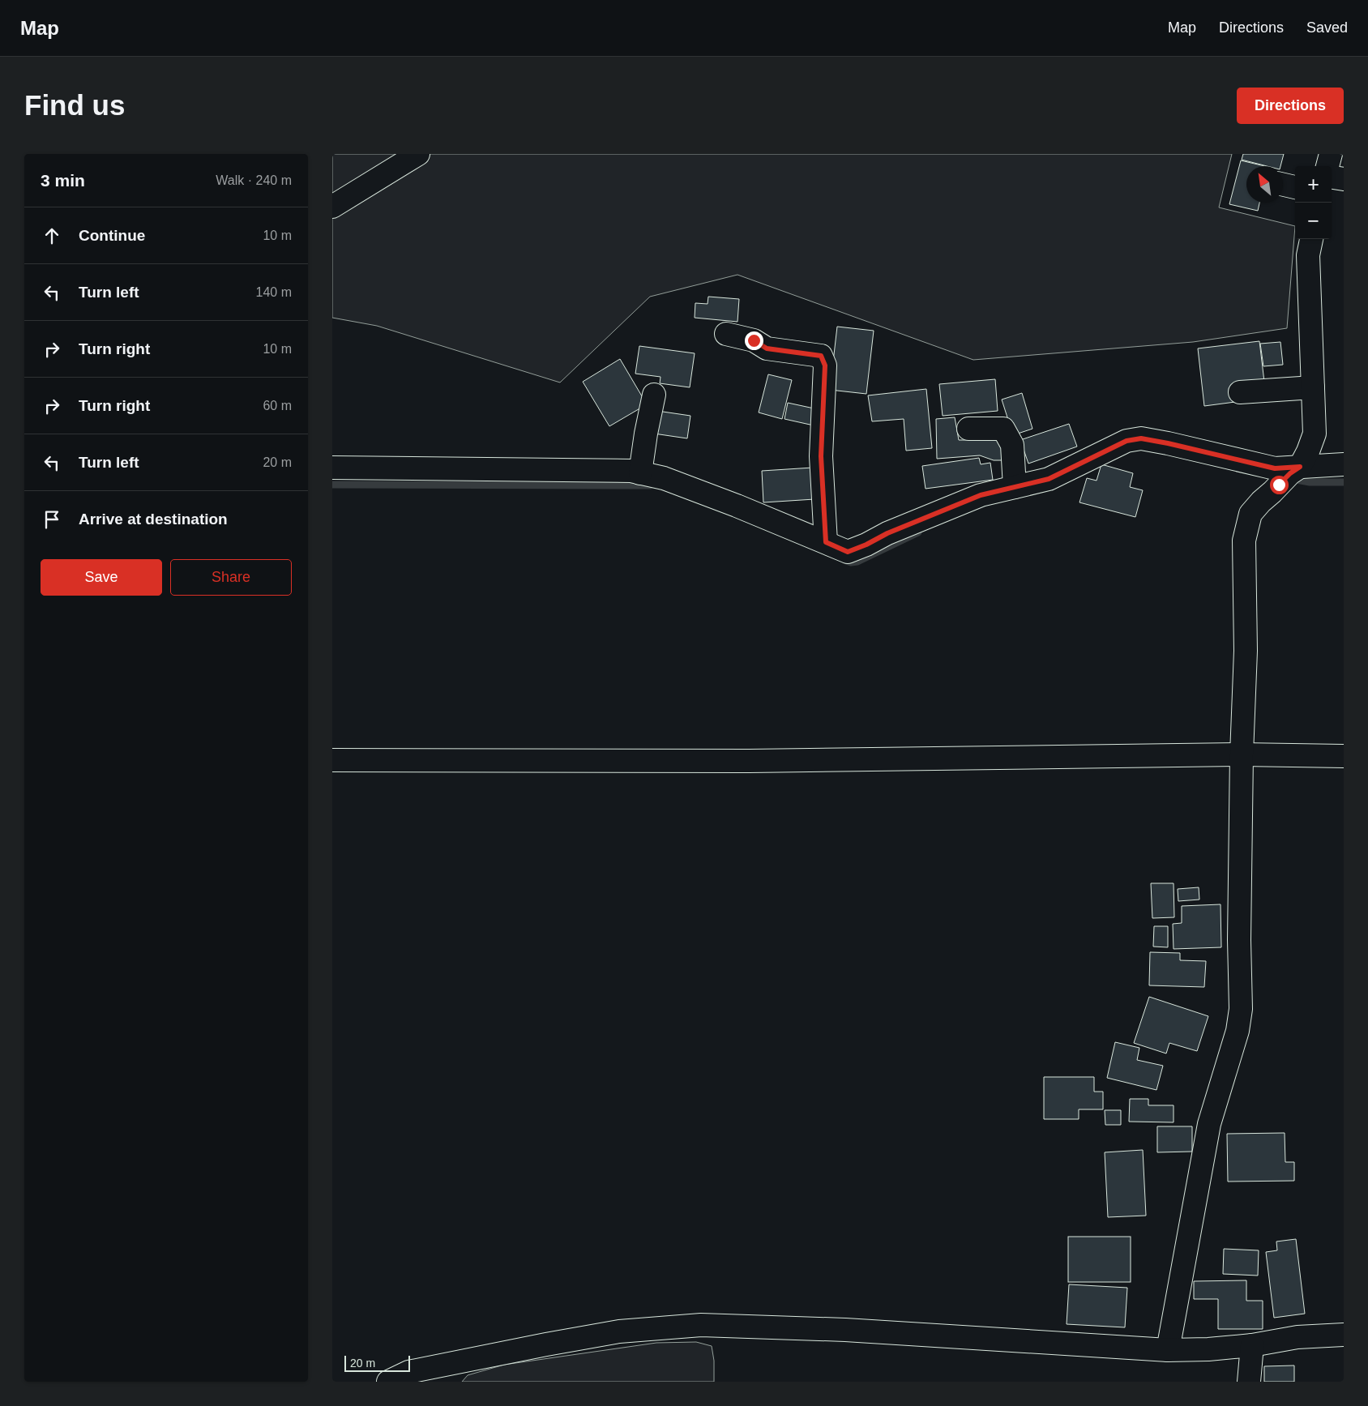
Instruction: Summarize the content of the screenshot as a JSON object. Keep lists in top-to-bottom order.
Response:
{
  "scale_bar": "20 m",
  "north": "top left",
  "page": {
    "header": "Map",
    "nav": ["Map", "Directions", "Saved"],
    "buttons": [
      "Directions",
      ["Save", "Share"]
    ],
    "title": "Find us",
    "heading": ["3 min", "Walk · 240 m"],
    "map_buttons": ["+", "−"],
    "list": [
      ["Continue", "10 m"],
      ["Turn left", "140 m"],
      ["Turn right", "10 m"],
      ["Turn right", "60 m"],
      ["Turn left", "20 m"],
      "Arrive at destination"
    ],
    "scale": "20 m"
  }
}
